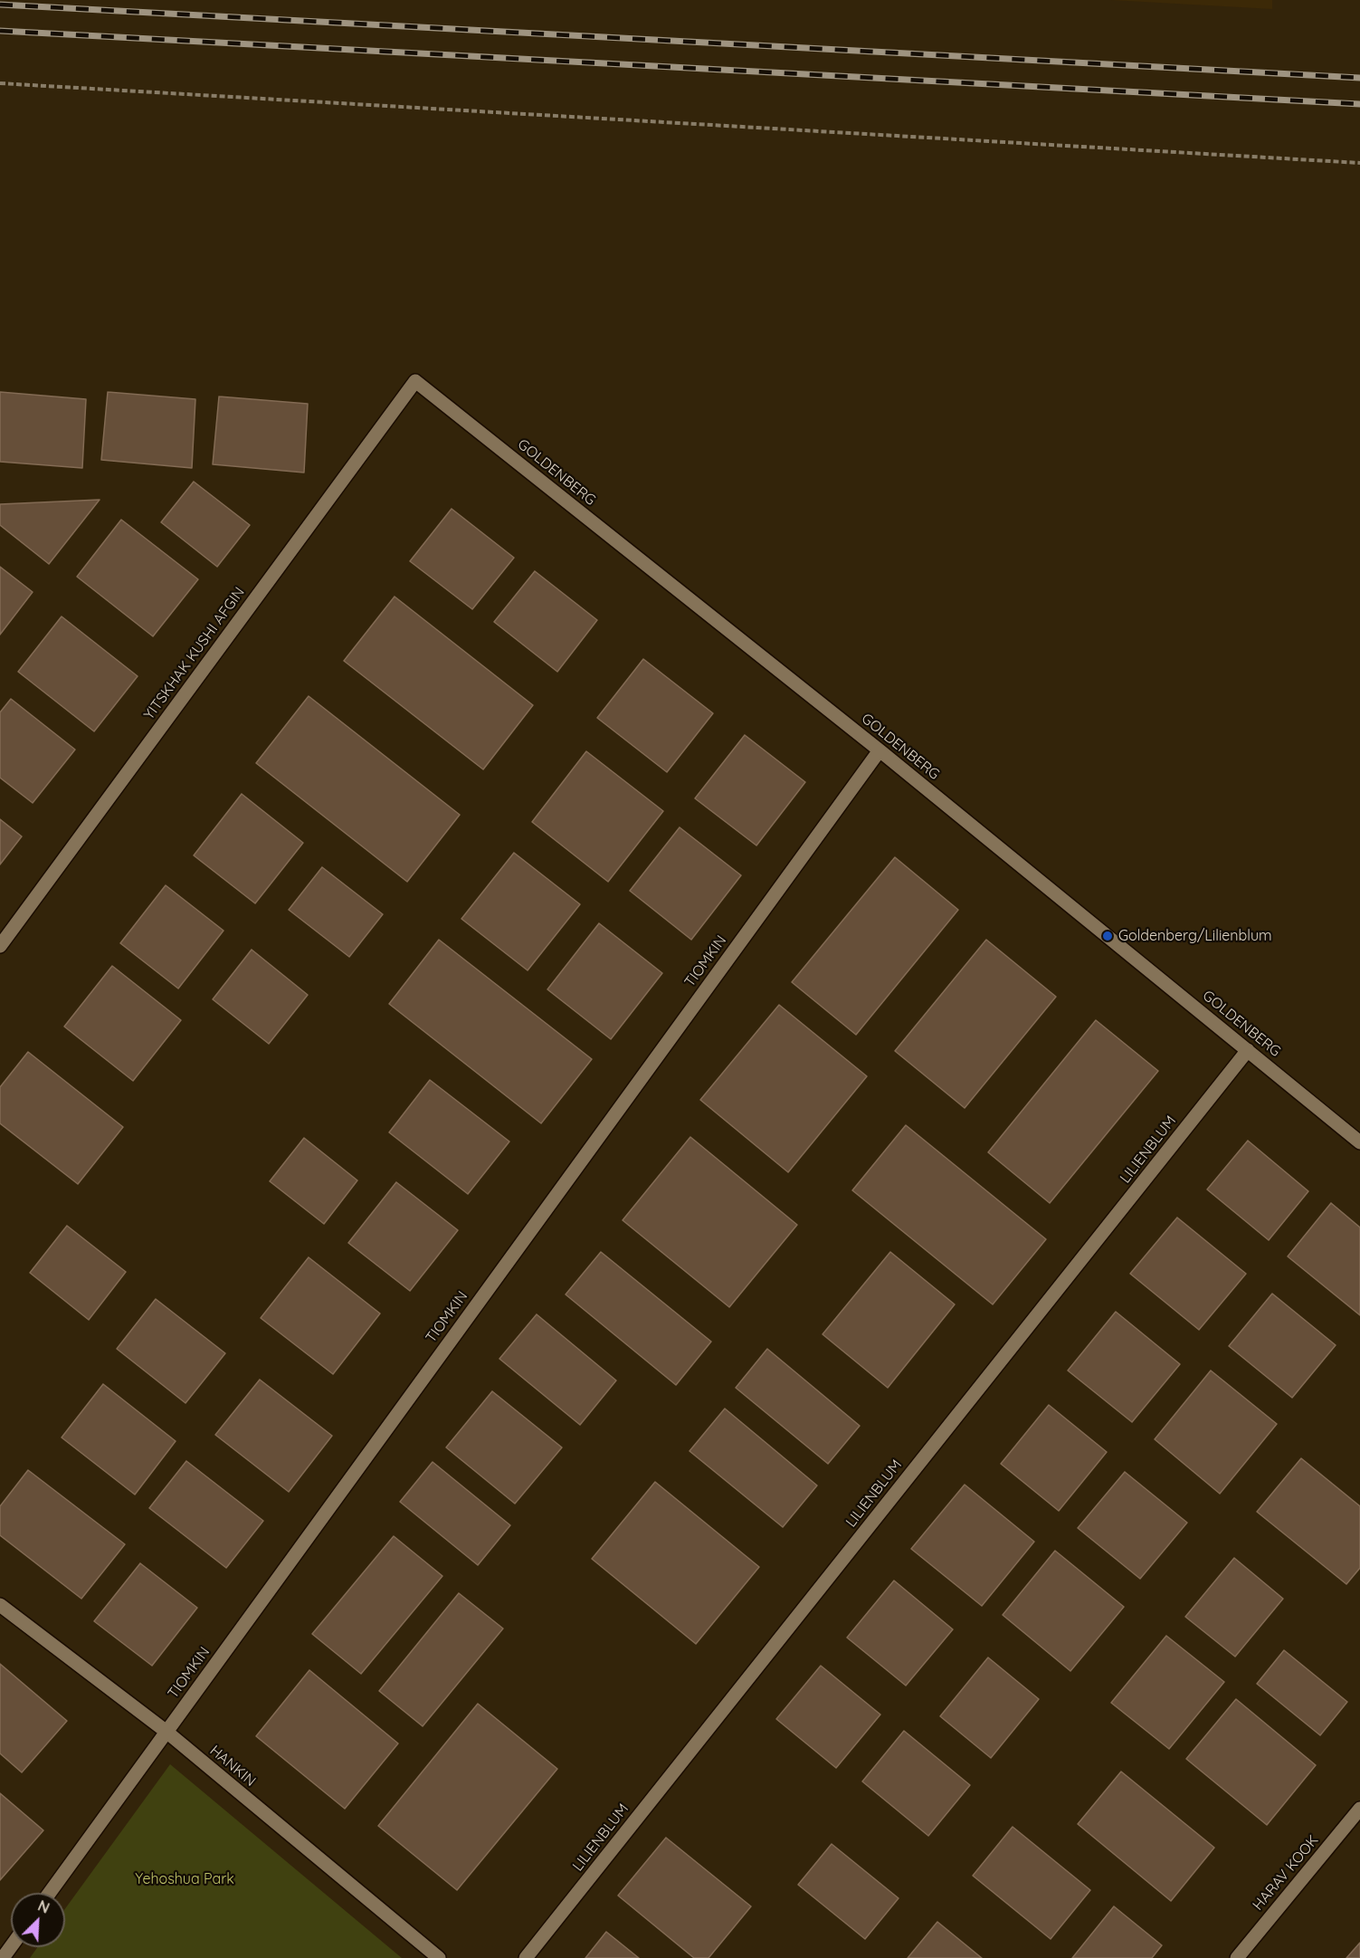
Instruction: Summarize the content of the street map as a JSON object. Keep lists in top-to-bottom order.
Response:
{
  "streets": {
    "street": [
      "GOLDENBERG",
      "YITSKHAK KUSHI AFGIN",
      "TIOMKIN",
      "LILIENBLUM",
      "HANKIN",
      "HARAV KOOK"
    ]
  },
  "crossings": [
    ["GOLDENBERG", "YITSKHAK KUSHI AFGIN"],
    ["GOLDENBERG", "TIOMKIN"],
    ["GOLDENBERG", "LILIENBLUM"],
    ["TIOMKIN", "HANKIN"]
  ],
  "parks": ["Yehoshua Park"],
  "places": ["Goldenberg/Lilienblum"],
  "north": "top right"
}
